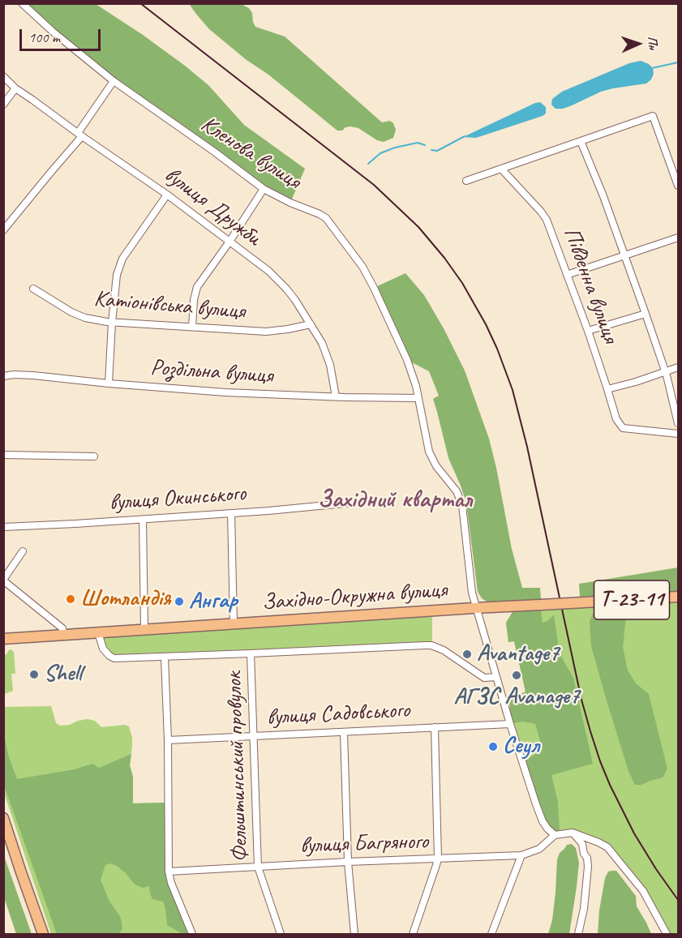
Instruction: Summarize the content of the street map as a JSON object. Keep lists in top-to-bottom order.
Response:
{
  "streets": {
    "main road": ["Західно-Окружна вулиця", "Т-23-11"],
    "street": [
      "Кленова вулиця",
      "вулиця Дружби",
      "Південна вулиця",
      "Катіонівська вулиця",
      "Роздільна вулиця",
      "вулиця Окинського",
      "вулиця Садовського",
      "Фельштинський провулок",
      "вулиця Багряного"
    ]
  },
  "crossings": [
    ["Кленова вулиця", "Роздільна вулиця"],
    ["Кленова вулиця", "Західно-Окружна вулиця"],
    ["Кленова вулиця", "вулиця Садовського"],
    ["Кленова вулиця", "вулиця Багряного"],
    ["вулиця Дружби", "Катіонівська вулиця"],
    ["вулиця Дружби", "Роздільна вулиця"],
    ["вулиця Садовського", "Фельштинський провулок"],
    ["Фельштинський провулок", "вулиця Багряного"]
  ],
  "districts": ["Західний квартал"],
  "places": [
    "Шотландія",
    "Ангар",
    "Avantage7",
    "Shell",
    "АГЗС Avanage7",
    "Сеул"
  ],
  "scale_bar": "100 m",
  "north": "right"
}
